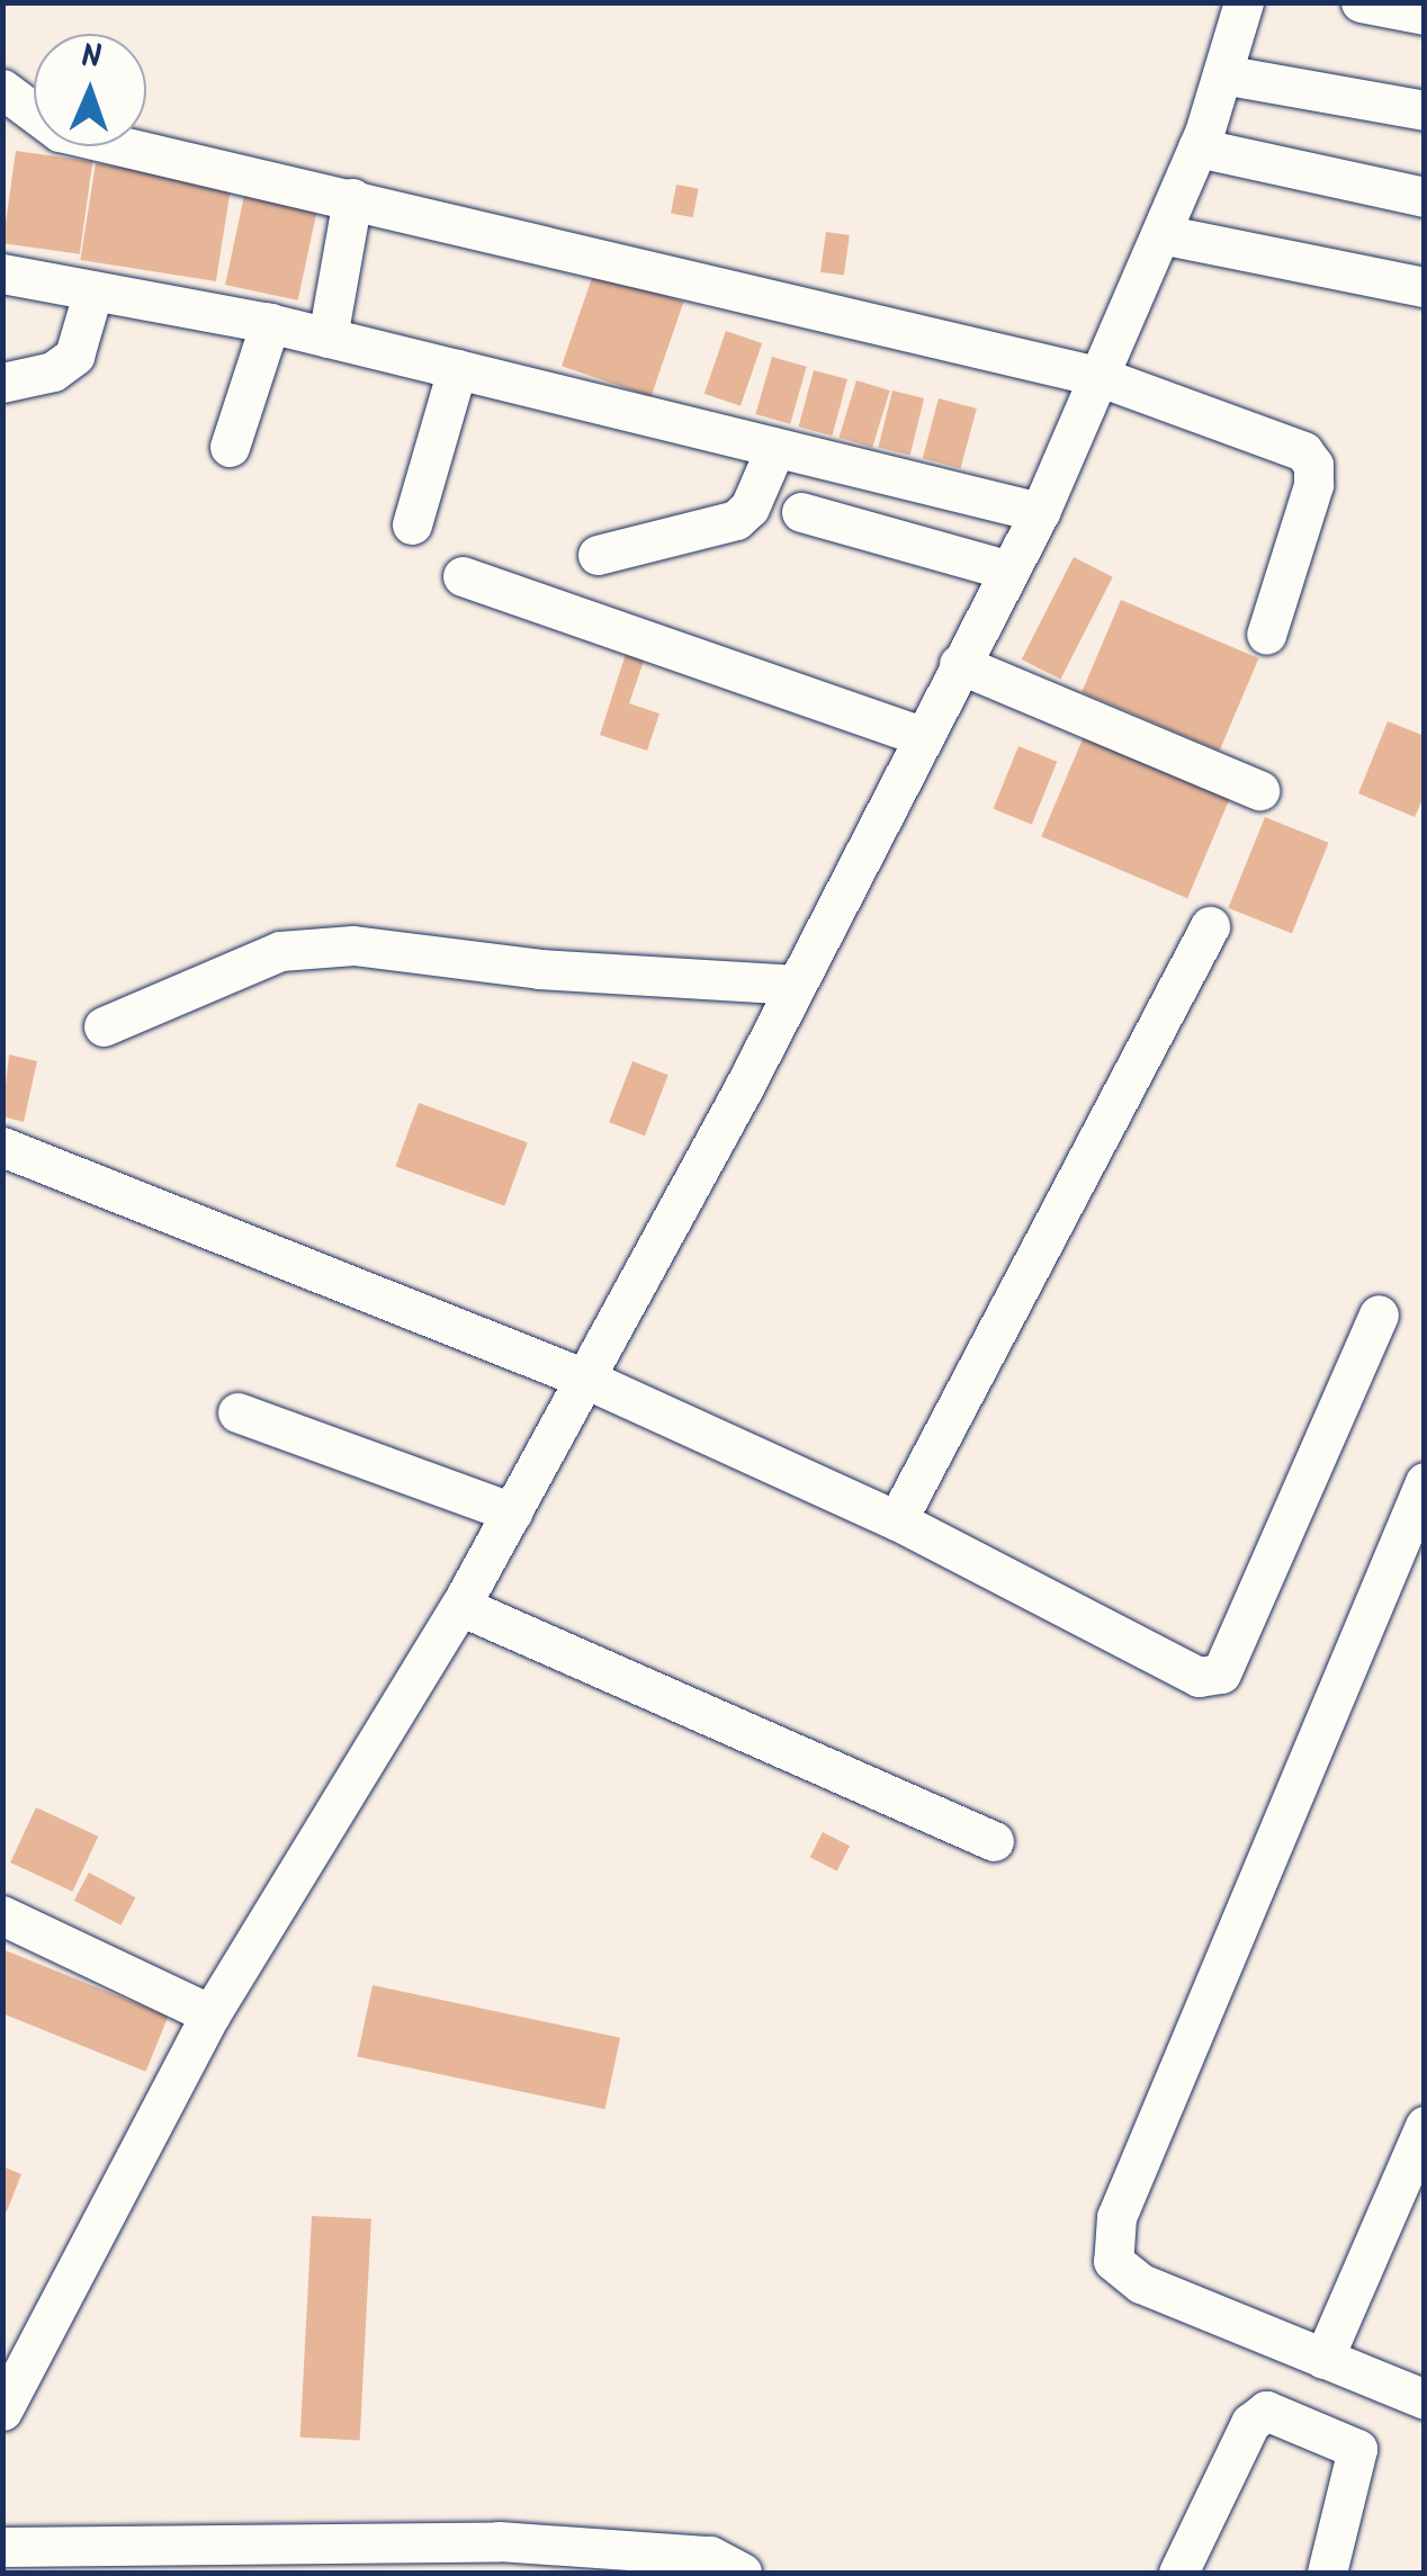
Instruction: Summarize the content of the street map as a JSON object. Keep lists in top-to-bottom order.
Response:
{
  "north": "top"
}
